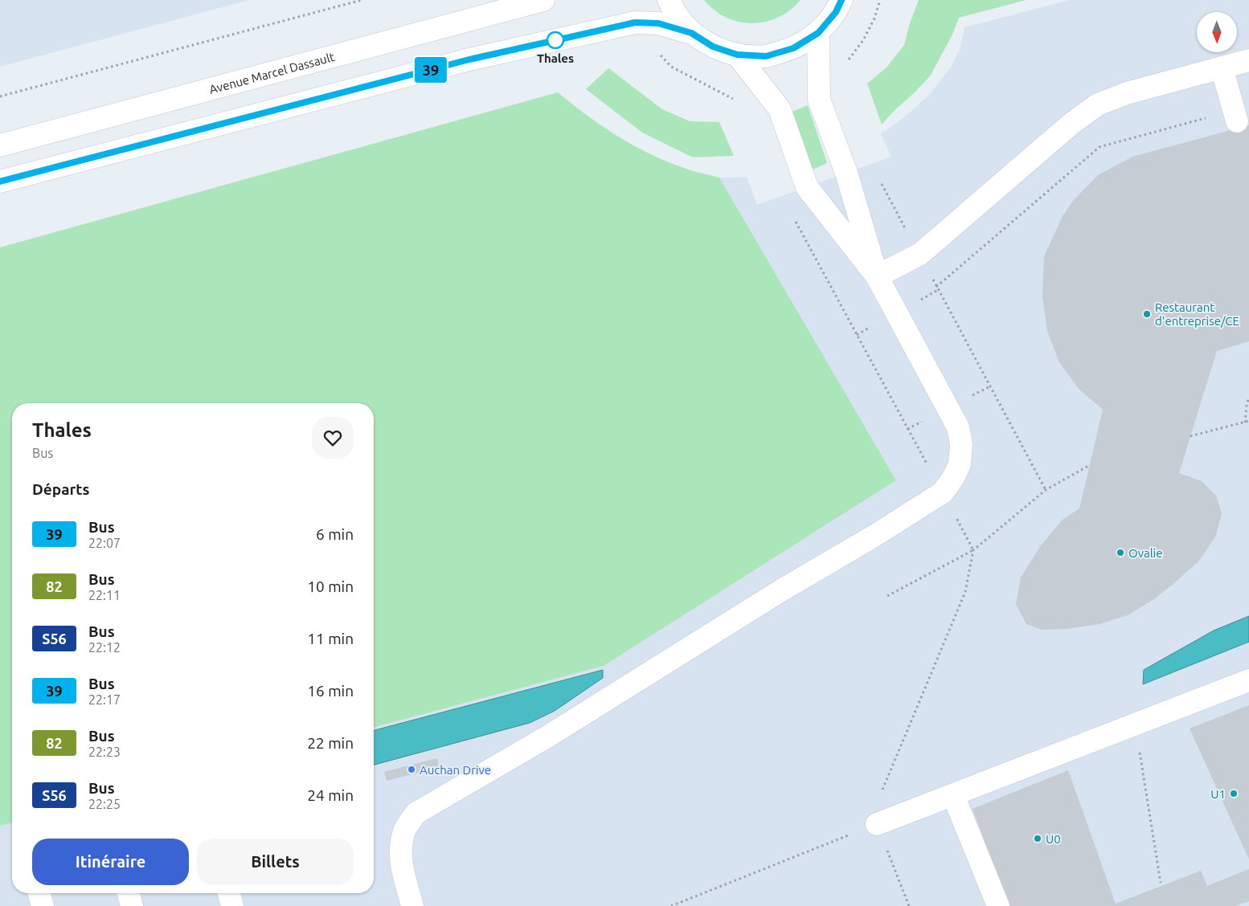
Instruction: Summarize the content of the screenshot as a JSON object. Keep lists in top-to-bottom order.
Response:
{
  "streets": {
    "main road": ["Avenue Marcel Dassault"]
  },
  "places": [
    "Thales",
    "Restaurant d'entreprise/CE",
    "Ovalie",
    "Auchan Drive",
    "U1",
    "U0"
  ],
  "lines": ["bus line 39"],
  "north": "bottom",
  "page": {
    "on_map": "39",
    "heading": [
      ["Thales", "Bus"],
      "Départs"
    ],
    "list": [
      {
        "mark": "39",
        "name": "Bus",
        "note": "22:07",
        "value": "6 min"
      },
      {
        "mark": "82",
        "name": "Bus",
        "note": "22:11",
        "value": "10 min"
      },
      {
        "mark": "S56",
        "name": "Bus",
        "note": "22:12",
        "value": "11 min"
      },
      {
        "mark": "39",
        "name": "Bus",
        "note": "22:17",
        "value": "16 min"
      },
      {
        "mark": "82",
        "name": "Bus",
        "note": "22:23",
        "value": "22 min"
      },
      {
        "mark": "S56",
        "name": "Bus",
        "note": "22:25",
        "value": "24 min"
      }
    ],
    "buttons": ["Itinéraire", "Billets"]
  }
}
